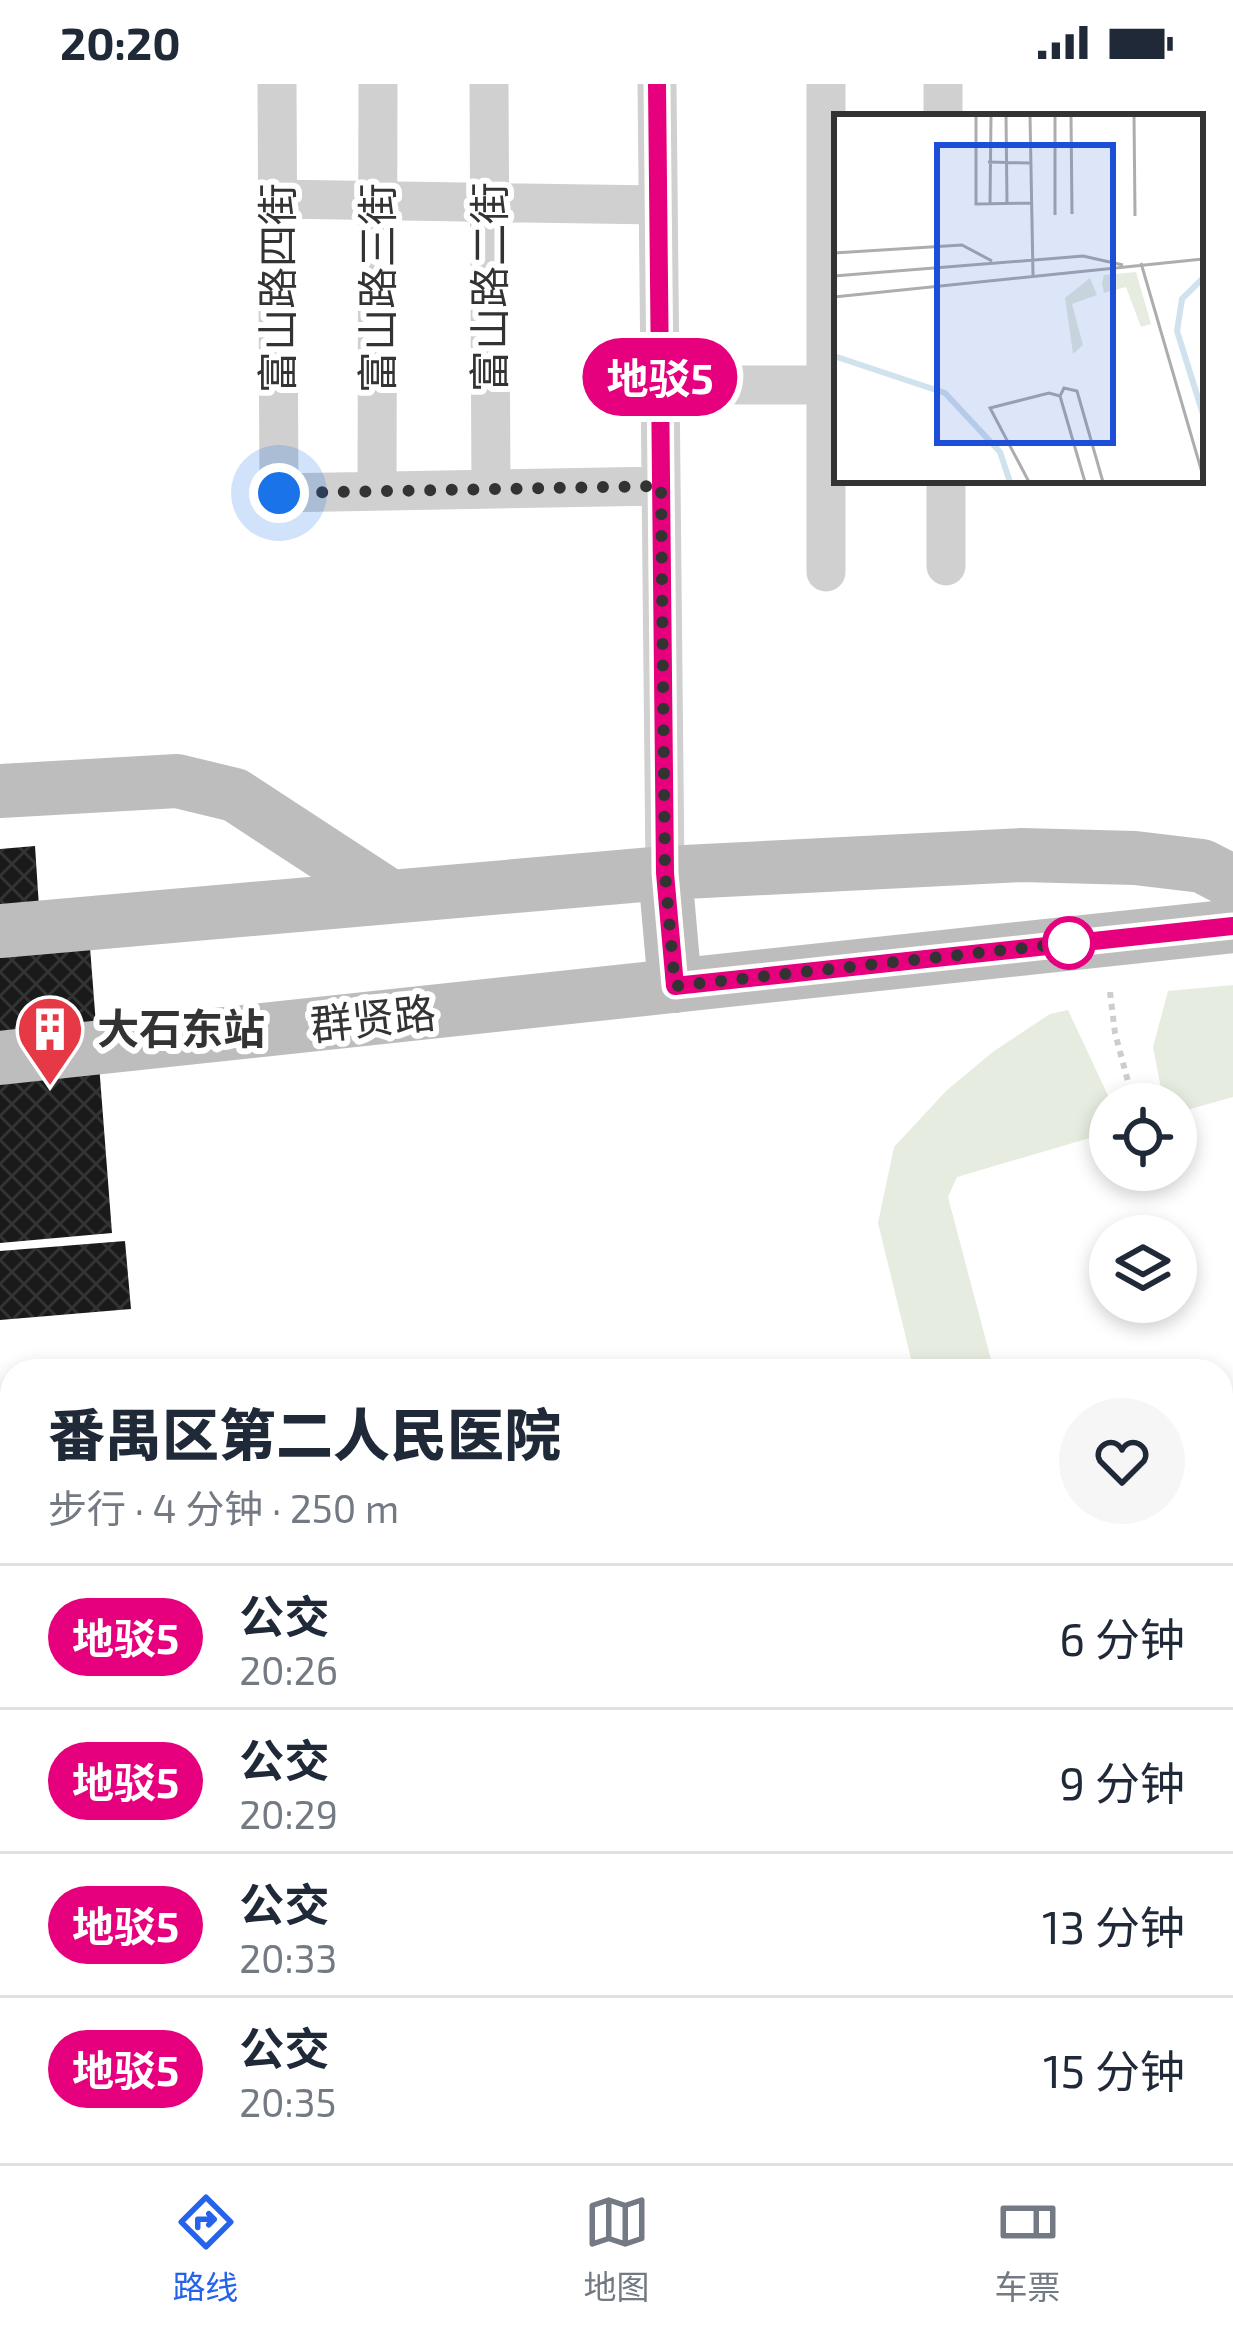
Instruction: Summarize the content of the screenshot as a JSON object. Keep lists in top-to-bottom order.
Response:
{
  "streets": {
    "street": [
      "富山路二街",
      "富山路四街",
      "富山路三街",
      "群贤路"
    ]
  },
  "crossings": [
    ["富山路四街", "富山路三街"]
  ],
  "places": {
    "building": ["大石东站"]
  },
  "lines": ["bus line 地驳5"],
  "page": {
    "status": "20:20",
    "on_map": "地驳5",
    "heading": ["番禺区第二人民医院", "步行 · 4 分钟 · 250 m"],
    "list": [
      {
        "mark": "地驳5",
        "name": "公交",
        "note": "20:26",
        "value": "6 分钟"
      },
      {
        "mark": "地驳5",
        "name": "公交",
        "note": "20:29",
        "value": "9 分钟"
      },
      {
        "mark": "地驳5",
        "name": "公交",
        "note": "20:33",
        "value": "13 分钟"
      },
      {
        "mark": "地驳5",
        "name": "公交",
        "note": "20:35",
        "value": "15 分钟"
      }
    ],
    "tabs": ["路线", "地图", "车票"]
  }
}
